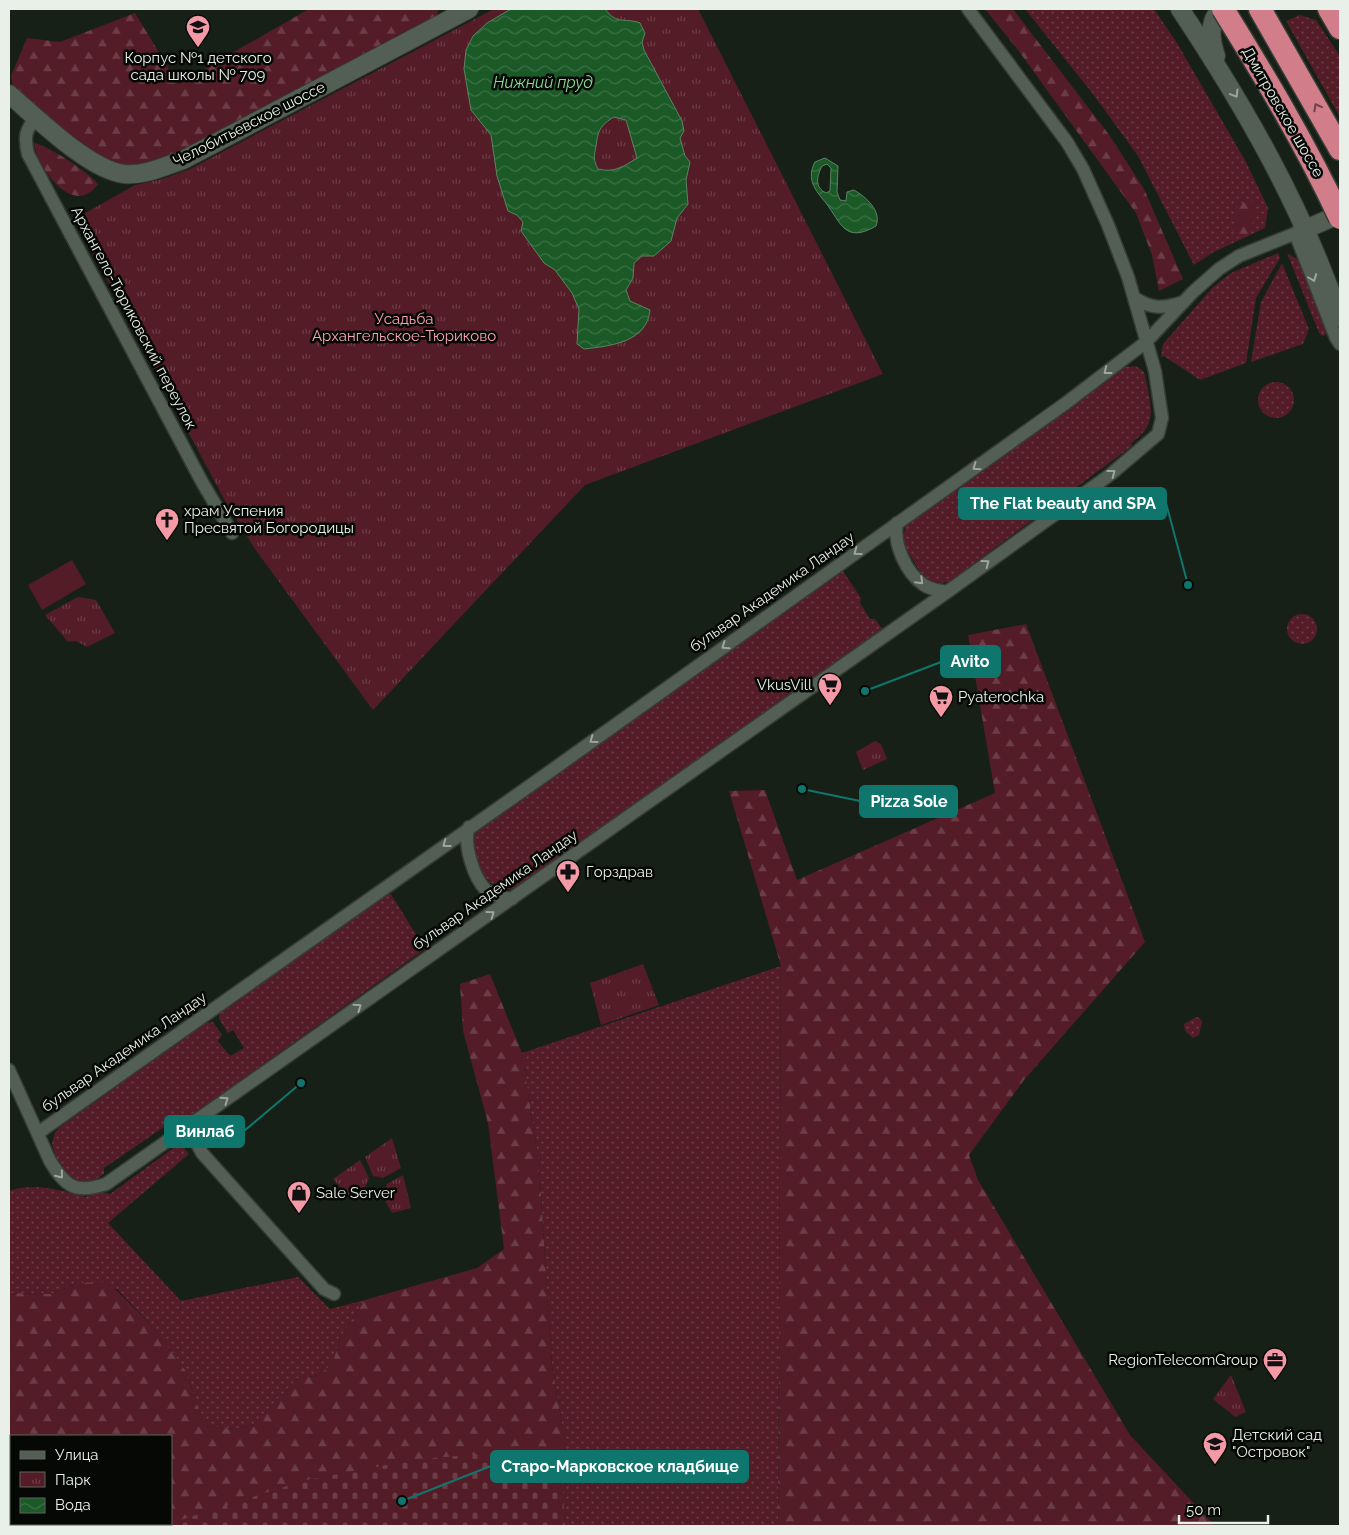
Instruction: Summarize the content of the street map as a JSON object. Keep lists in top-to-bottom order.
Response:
{
  "streets": {
    "highway": ["Дмитровское шоссе"],
    "street": ["Челобитьевское шоссе", "Архангело-Тюриковский переулок", "бульвар Академика Ландау"]
  },
  "crossings": [
    ["Челобитьевское шоссе", "Архангело-Тюриковский переулок"]
  ],
  "water": ["Нижний пруд"],
  "parks": ["Усадьба Архангельское-Тюриково"],
  "places": {
    "school or university": ["Корпус №1 детского сада школы № 709", "Детский сад \"Островок\""],
    "church": ["храм Успения Пресвятой Богородицы"],
    "other": [
      "The Flat beauty and SPA",
      "Avito",
      "Pizza Sole",
      "Винлаб",
      "Старо-Марковское кладбище"
    ],
    "supermarket": ["VkusVill", "Pyaterochka"],
    "pharmacy": ["Горздрав"],
    "shop": ["Sale Server"],
    "office": ["RegionTelecomGroup"]
  },
  "legend": ["Улица", "Парк", "Вода"],
  "scale_bar": "50 m"
}
